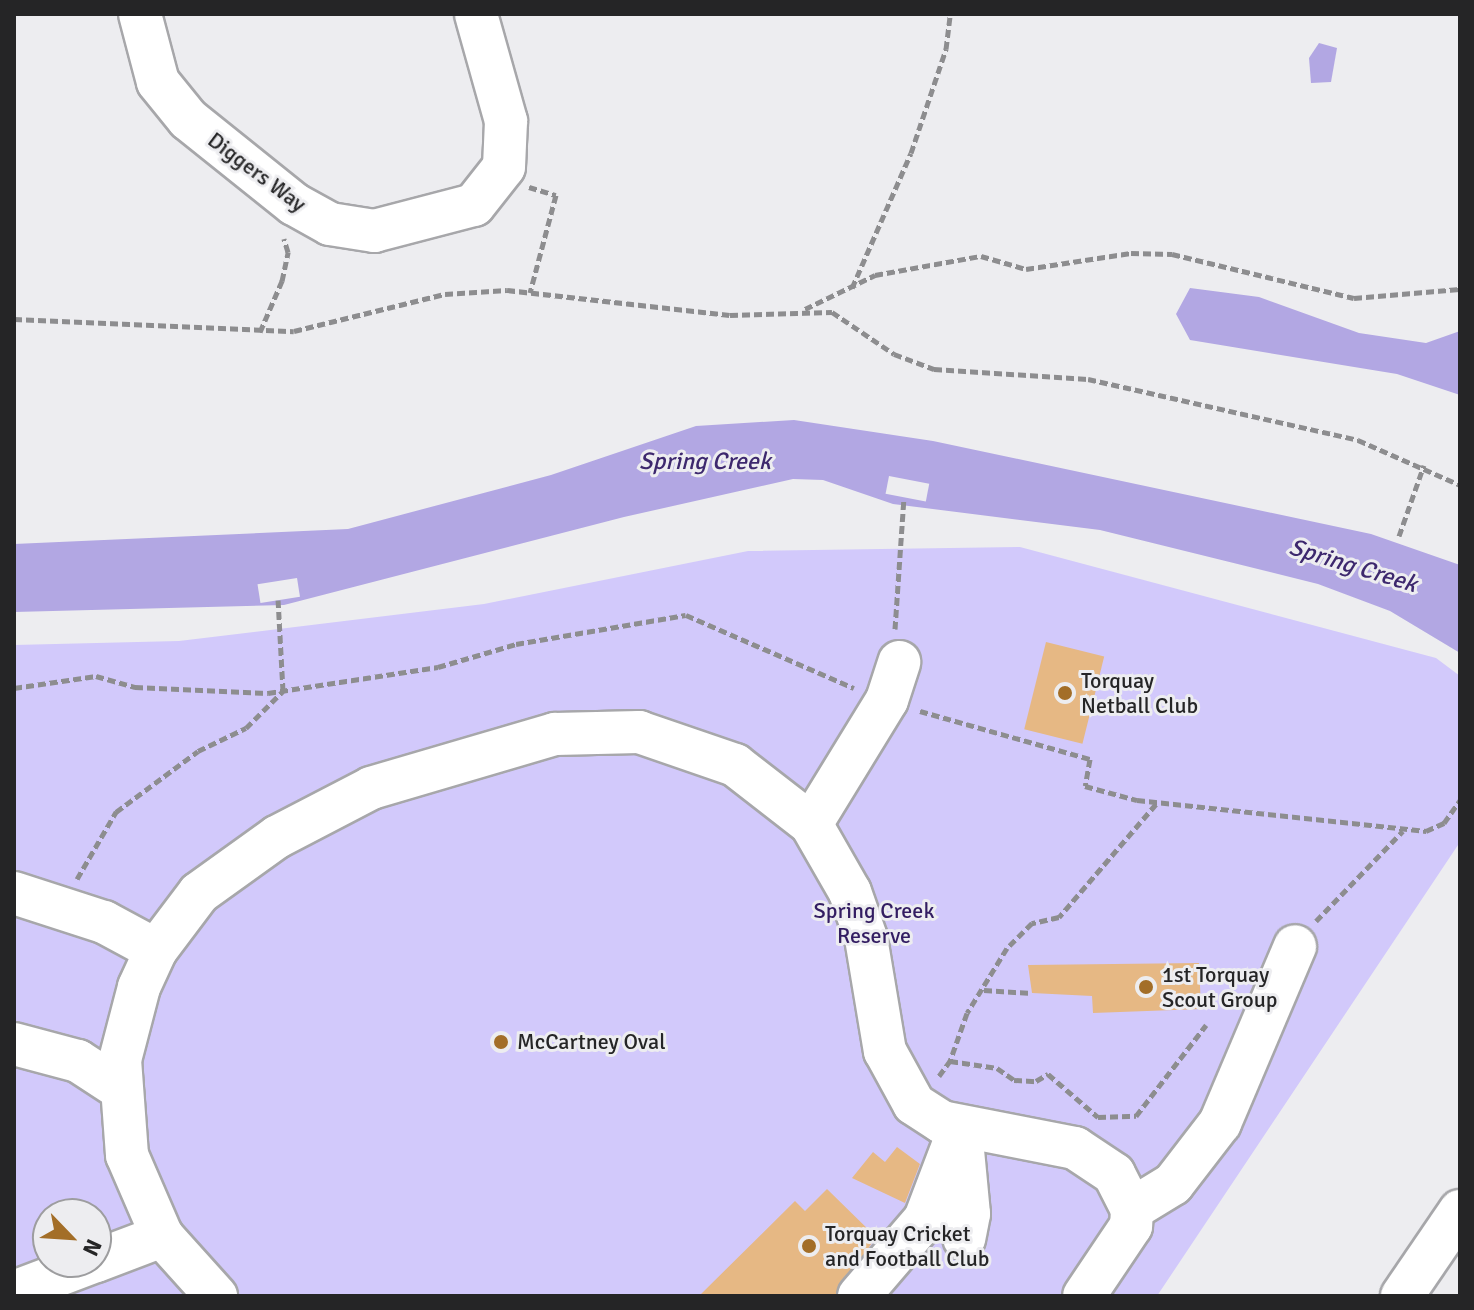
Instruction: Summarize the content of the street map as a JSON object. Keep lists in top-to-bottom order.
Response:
{
  "streets": {
    "street": ["Diggers Way"]
  },
  "water": ["Spring Creek"],
  "parks": ["Spring Creek Reserve"],
  "places": [
    "Torquay Netball Club",
    "1st Torquay Scout Group",
    "McCartney Oval",
    "Torquay Cricket and Football Club"
  ],
  "north": "bottom right"
}
